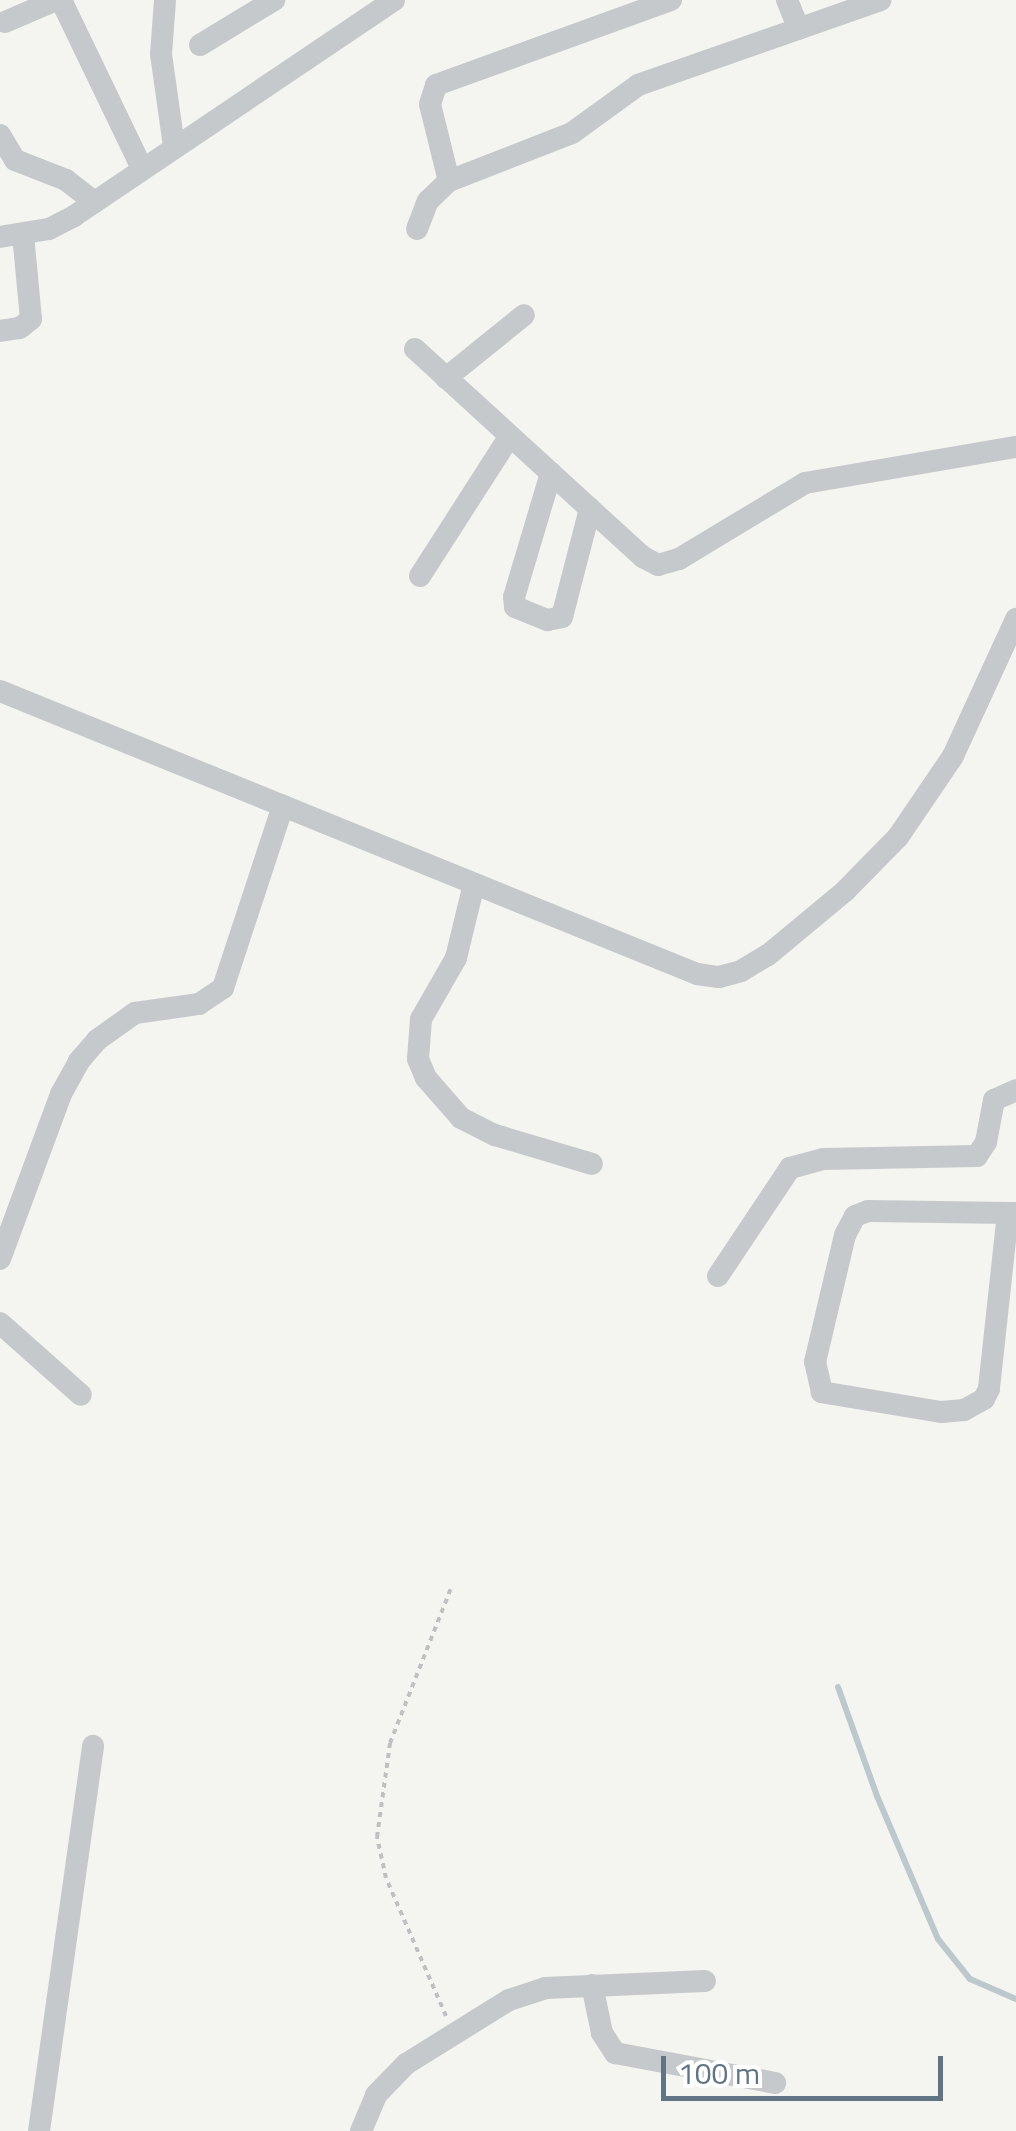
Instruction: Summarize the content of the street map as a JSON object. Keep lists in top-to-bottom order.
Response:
{
  "scale_bar": "100 m"
}
